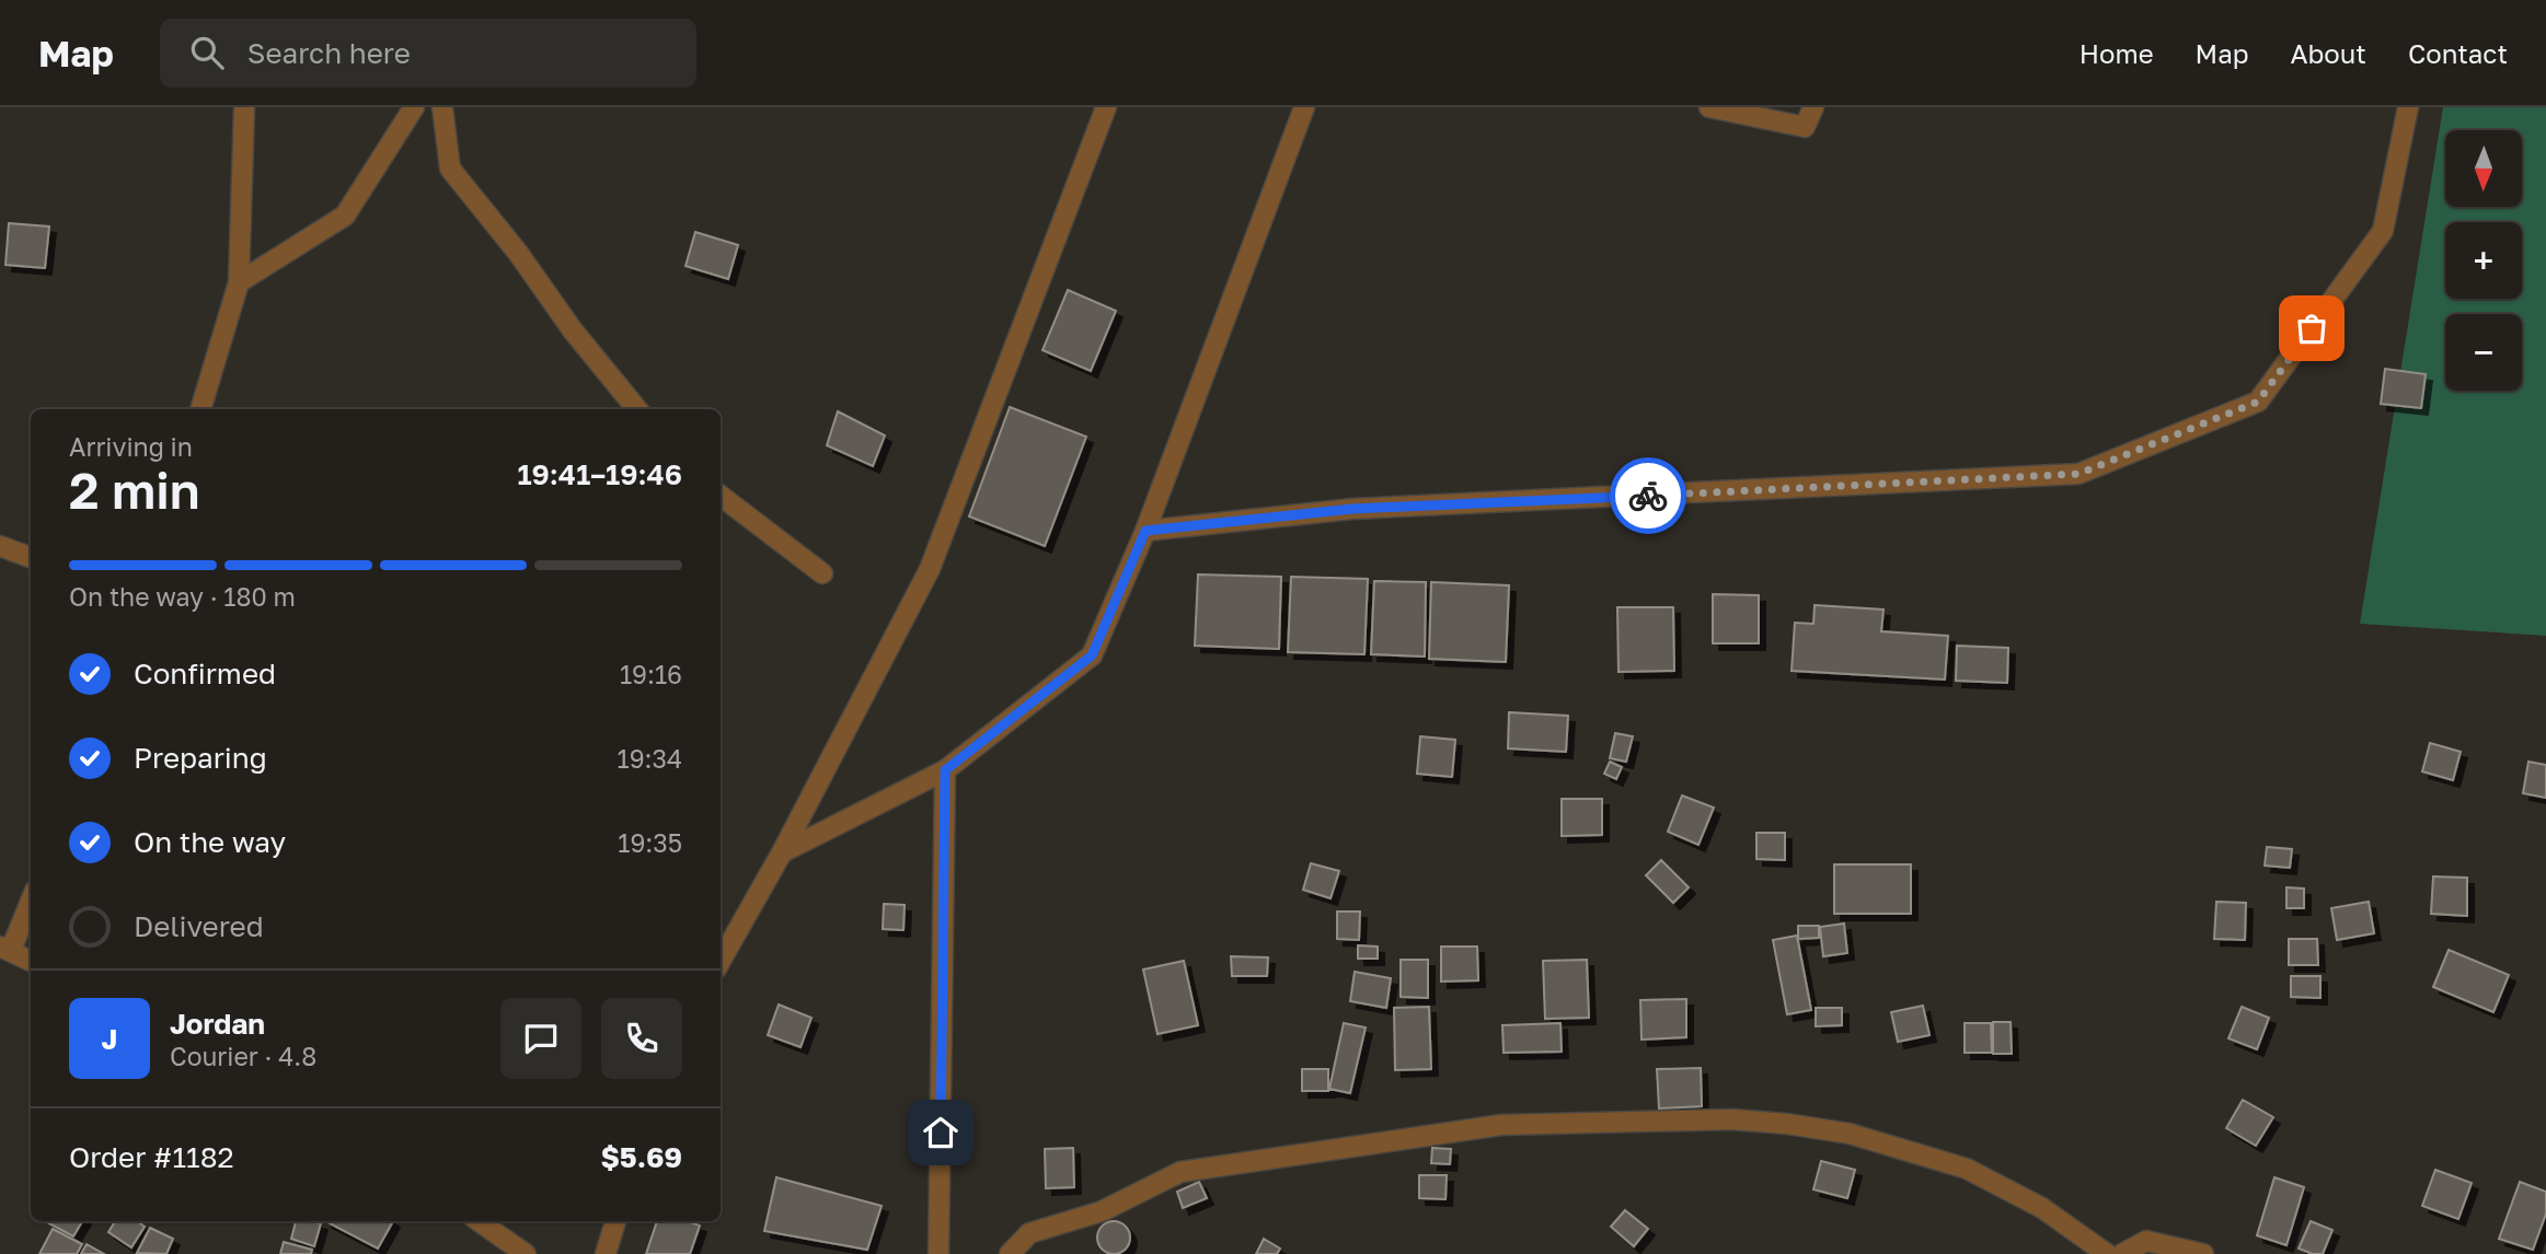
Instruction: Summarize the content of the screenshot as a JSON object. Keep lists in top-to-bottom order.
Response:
{
  "north": "bottom",
  "page": {
    "header": "Map",
    "search": "Search here",
    "nav": [
      "Home",
      "Map",
      "About",
      "Contact"
    ],
    "map_buttons": ["+", "−"],
    "heading": ["2 min", "Arriving in", "19:41–19:46"],
    "panel": [
      "Jordan",
      "Courier · 4.8",
      "Order #1182",
      "$5.69"
    ],
    "bar": "On the way · 180 m",
    "list": [
      ["Confirmed", "19:16"],
      ["Preparing", "19:34"],
      ["On the way", "19:35"],
      "Delivered"
    ],
    "round": "J"
  }
}
